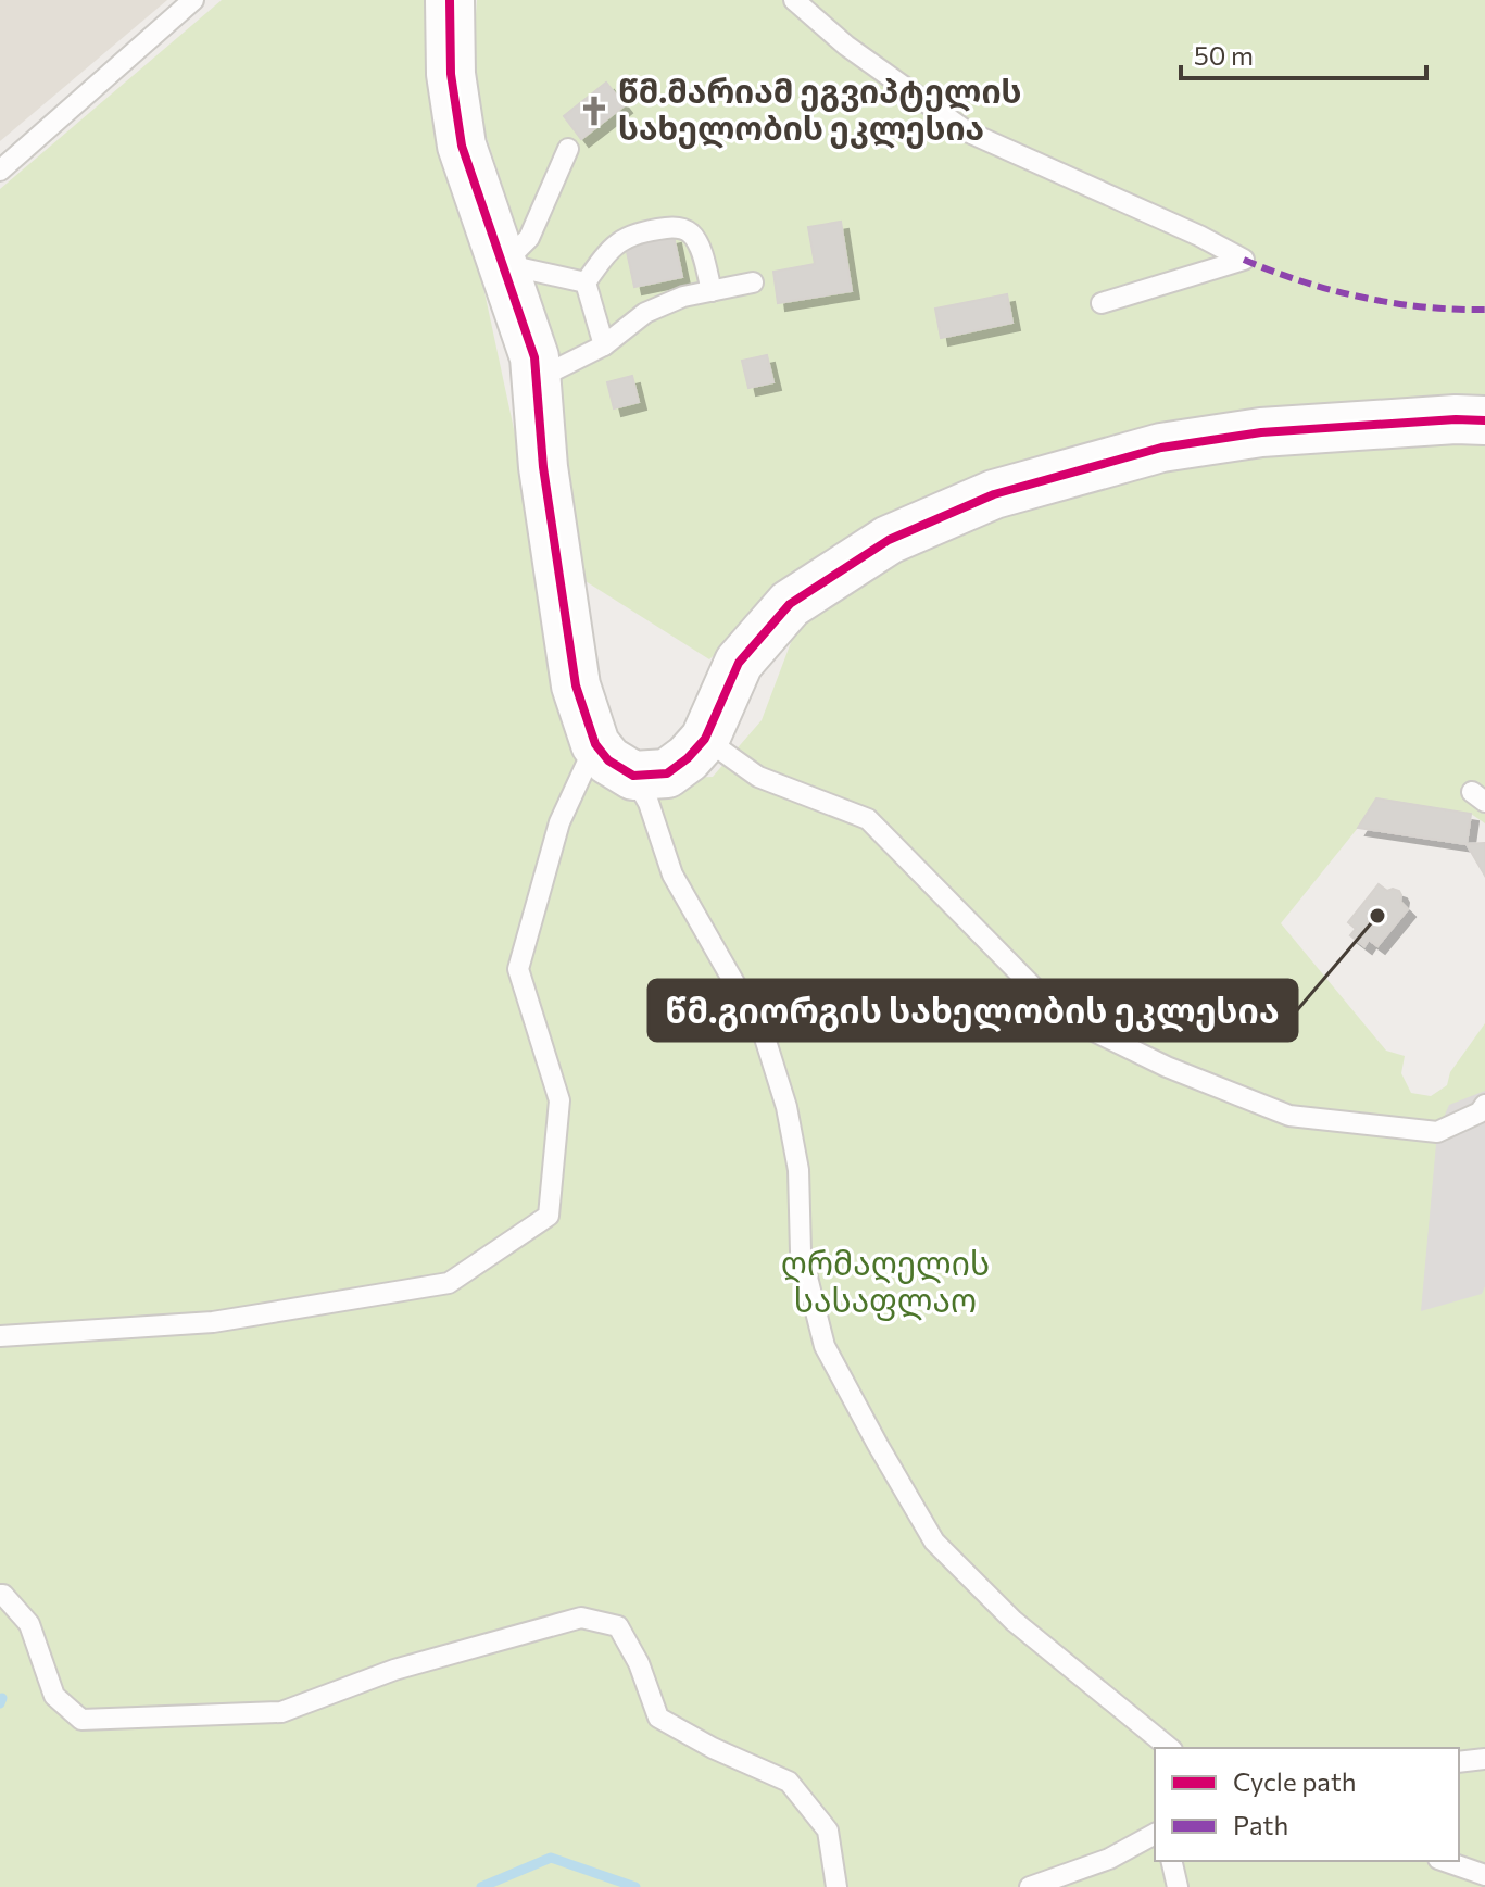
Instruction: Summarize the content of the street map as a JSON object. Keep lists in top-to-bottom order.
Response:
{
  "parks": ["ღრმაღელის სასაფლაო"],
  "places": {
    "church": ["წმ.მარიამ ეგვიპტელის სახელობის ეკლესია"],
    "other": ["წმ.გიორგის სახელობის ეკლესია"]
  },
  "legend": ["Cycle path", "Path"],
  "scale_bar": "50 m"
}
